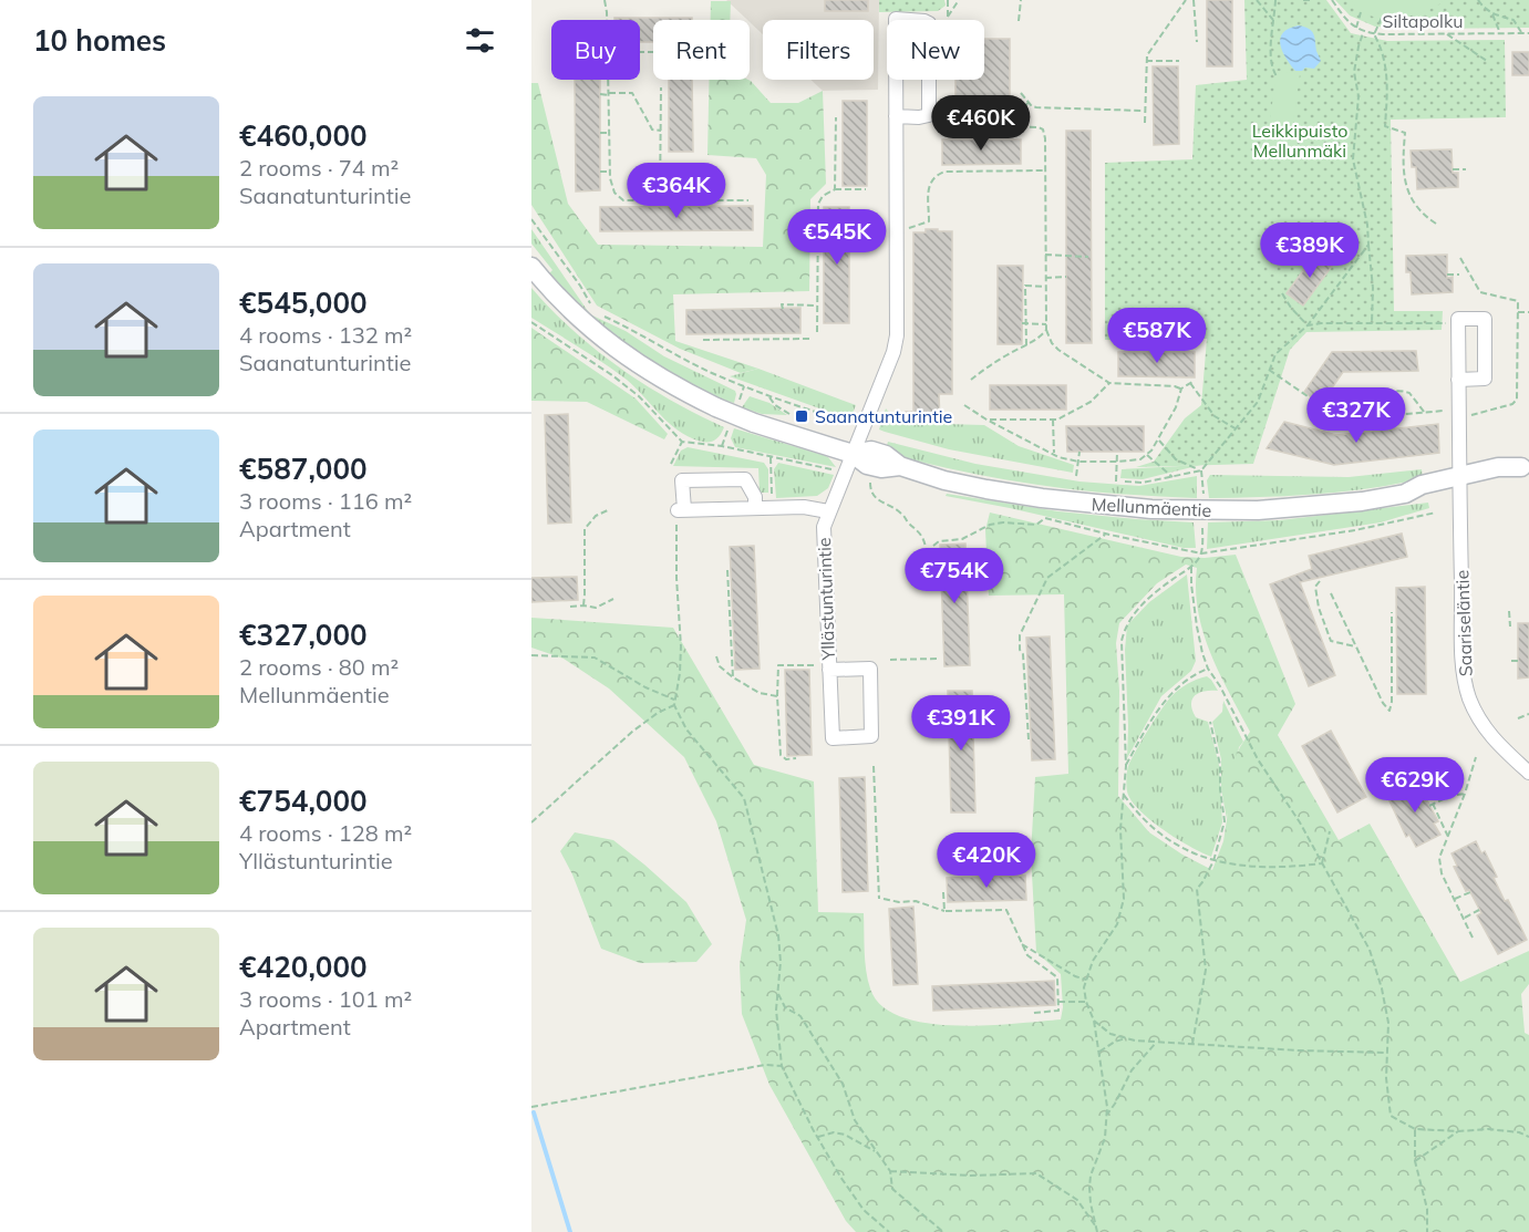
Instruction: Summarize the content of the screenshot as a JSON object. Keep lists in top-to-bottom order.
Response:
{
  "streets": {
    "main road": ["Mellunmäentie"],
    "street": ["Yllästunturintie", "Saariseläntie"],
    "path": ["Siltapolku"]
  },
  "crossings": [
    ["Mellunmäentie", "Yllästunturintie"],
    ["Mellunmäentie", "Saariseläntie"]
  ],
  "parks": ["Leikkipuisto Mellunmäki"],
  "places": {
    "transit": ["Saanatunturintie"]
  },
  "page": {
    "heading": "10 homes",
    "chip": [
      "Buy",
      "Rent",
      "Filters",
      "New"
    ],
    "list": [
      {
        "name": "€460,000",
        "note": "2 rooms · 74 m² · Saanatunturintie"
      },
      {
        "name": "€545,000",
        "note": "4 rooms · 132 m² · Saanatunturintie"
      },
      {
        "name": "€587,000",
        "note": "3 rooms · 116 m² · Apartment"
      },
      {
        "name": "€327,000",
        "note": "2 rooms · 80 m² · Mellunmäentie"
      },
      {
        "name": "€754,000",
        "note": "4 rooms · 128 m² · Yllästunturintie"
      },
      {
        "name": "€420,000",
        "note": "3 rooms · 101 m² · Apartment"
      }
    ],
    "price": [
      "€460K",
      "€364K",
      "€545K",
      "€389K",
      "€587K",
      "€327K",
      "€754K",
      "€391K",
      "€629K",
      "€420K"
    ]
  }
}
